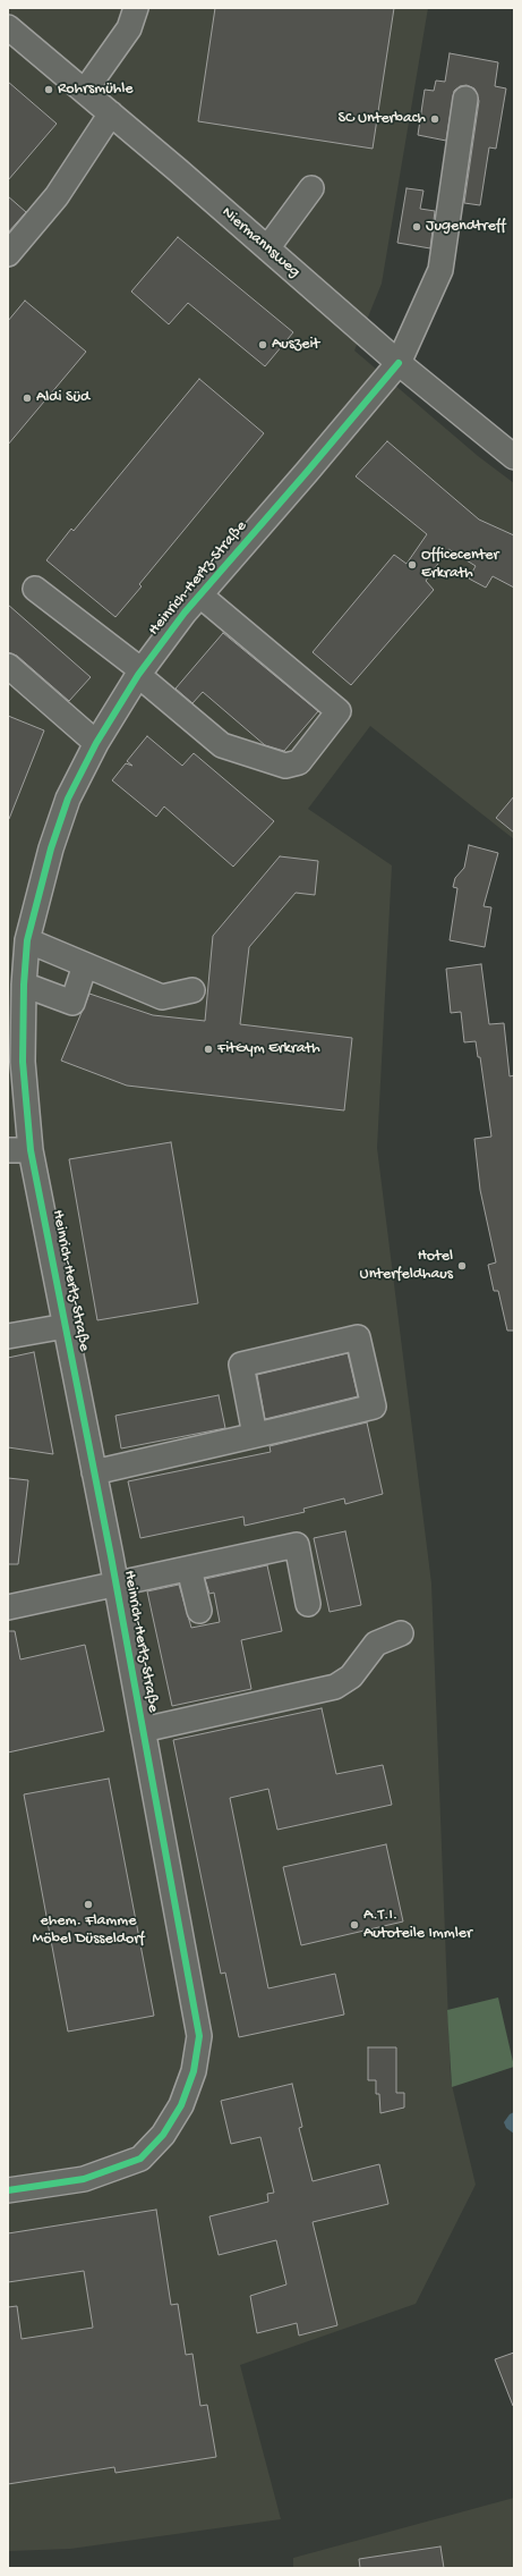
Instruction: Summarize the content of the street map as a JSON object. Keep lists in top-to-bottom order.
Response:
{
  "streets": {
    "street": ["Niermannsweg", "Heinrich-Hertz-Straße"]
  },
  "crossings": [
    ["Niermannsweg", "Heinrich-Hertz-Straße"]
  ],
  "places": [
    "Rohrsmühle",
    "SC Unterbach",
    "Jugendtreff",
    "Auszeit",
    "Aldi Süd",
    "Officecenter Erkrath",
    "FitGym Erkrath",
    "Hotel Unterfeldhaus",
    "ehem. Flamme Möbel Düsseldorf",
    "A.T.I. Autoteile Immler"
  ]
}
